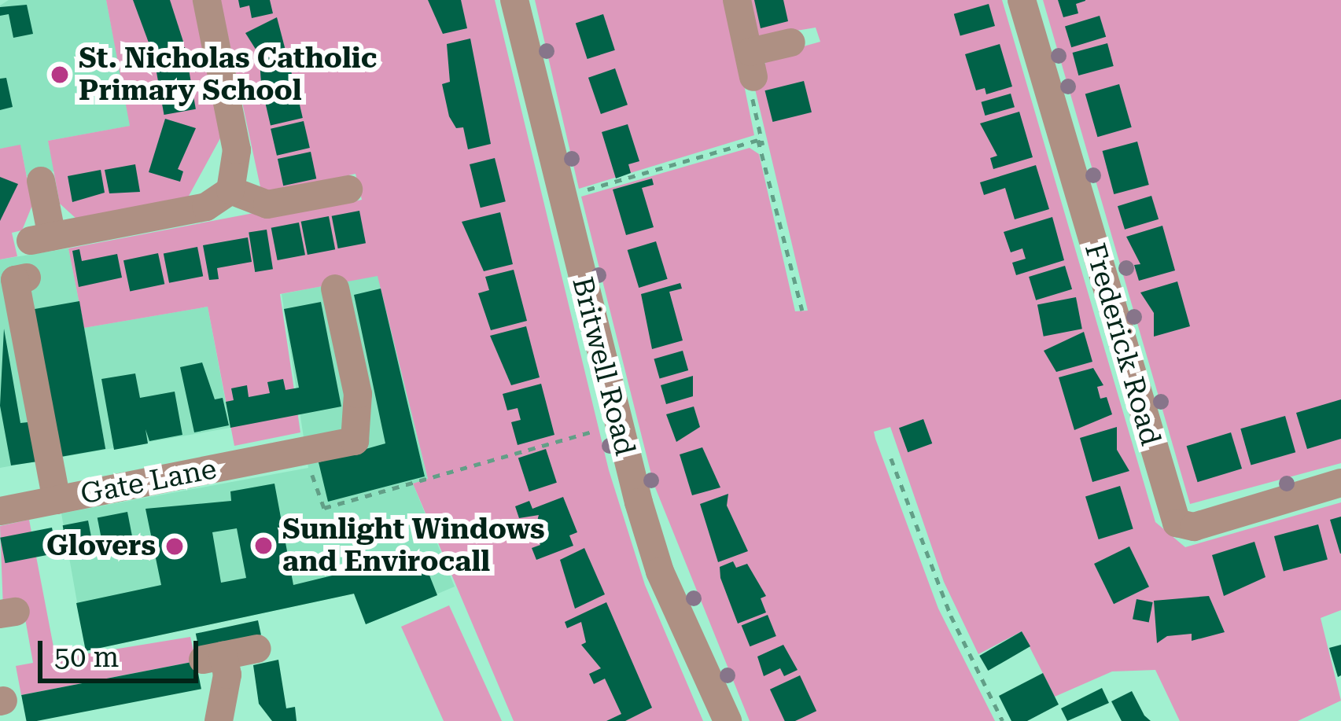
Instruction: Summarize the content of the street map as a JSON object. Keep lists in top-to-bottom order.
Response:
{
  "streets": {
    "street": ["Frederick Road", "Britwell Road", "Gate Lane"]
  },
  "places": ["St. Nicholas Catholic Primary School", "Sunlight Windows and Envirocall", "Glovers"],
  "scale_bar": "50 m"
}
